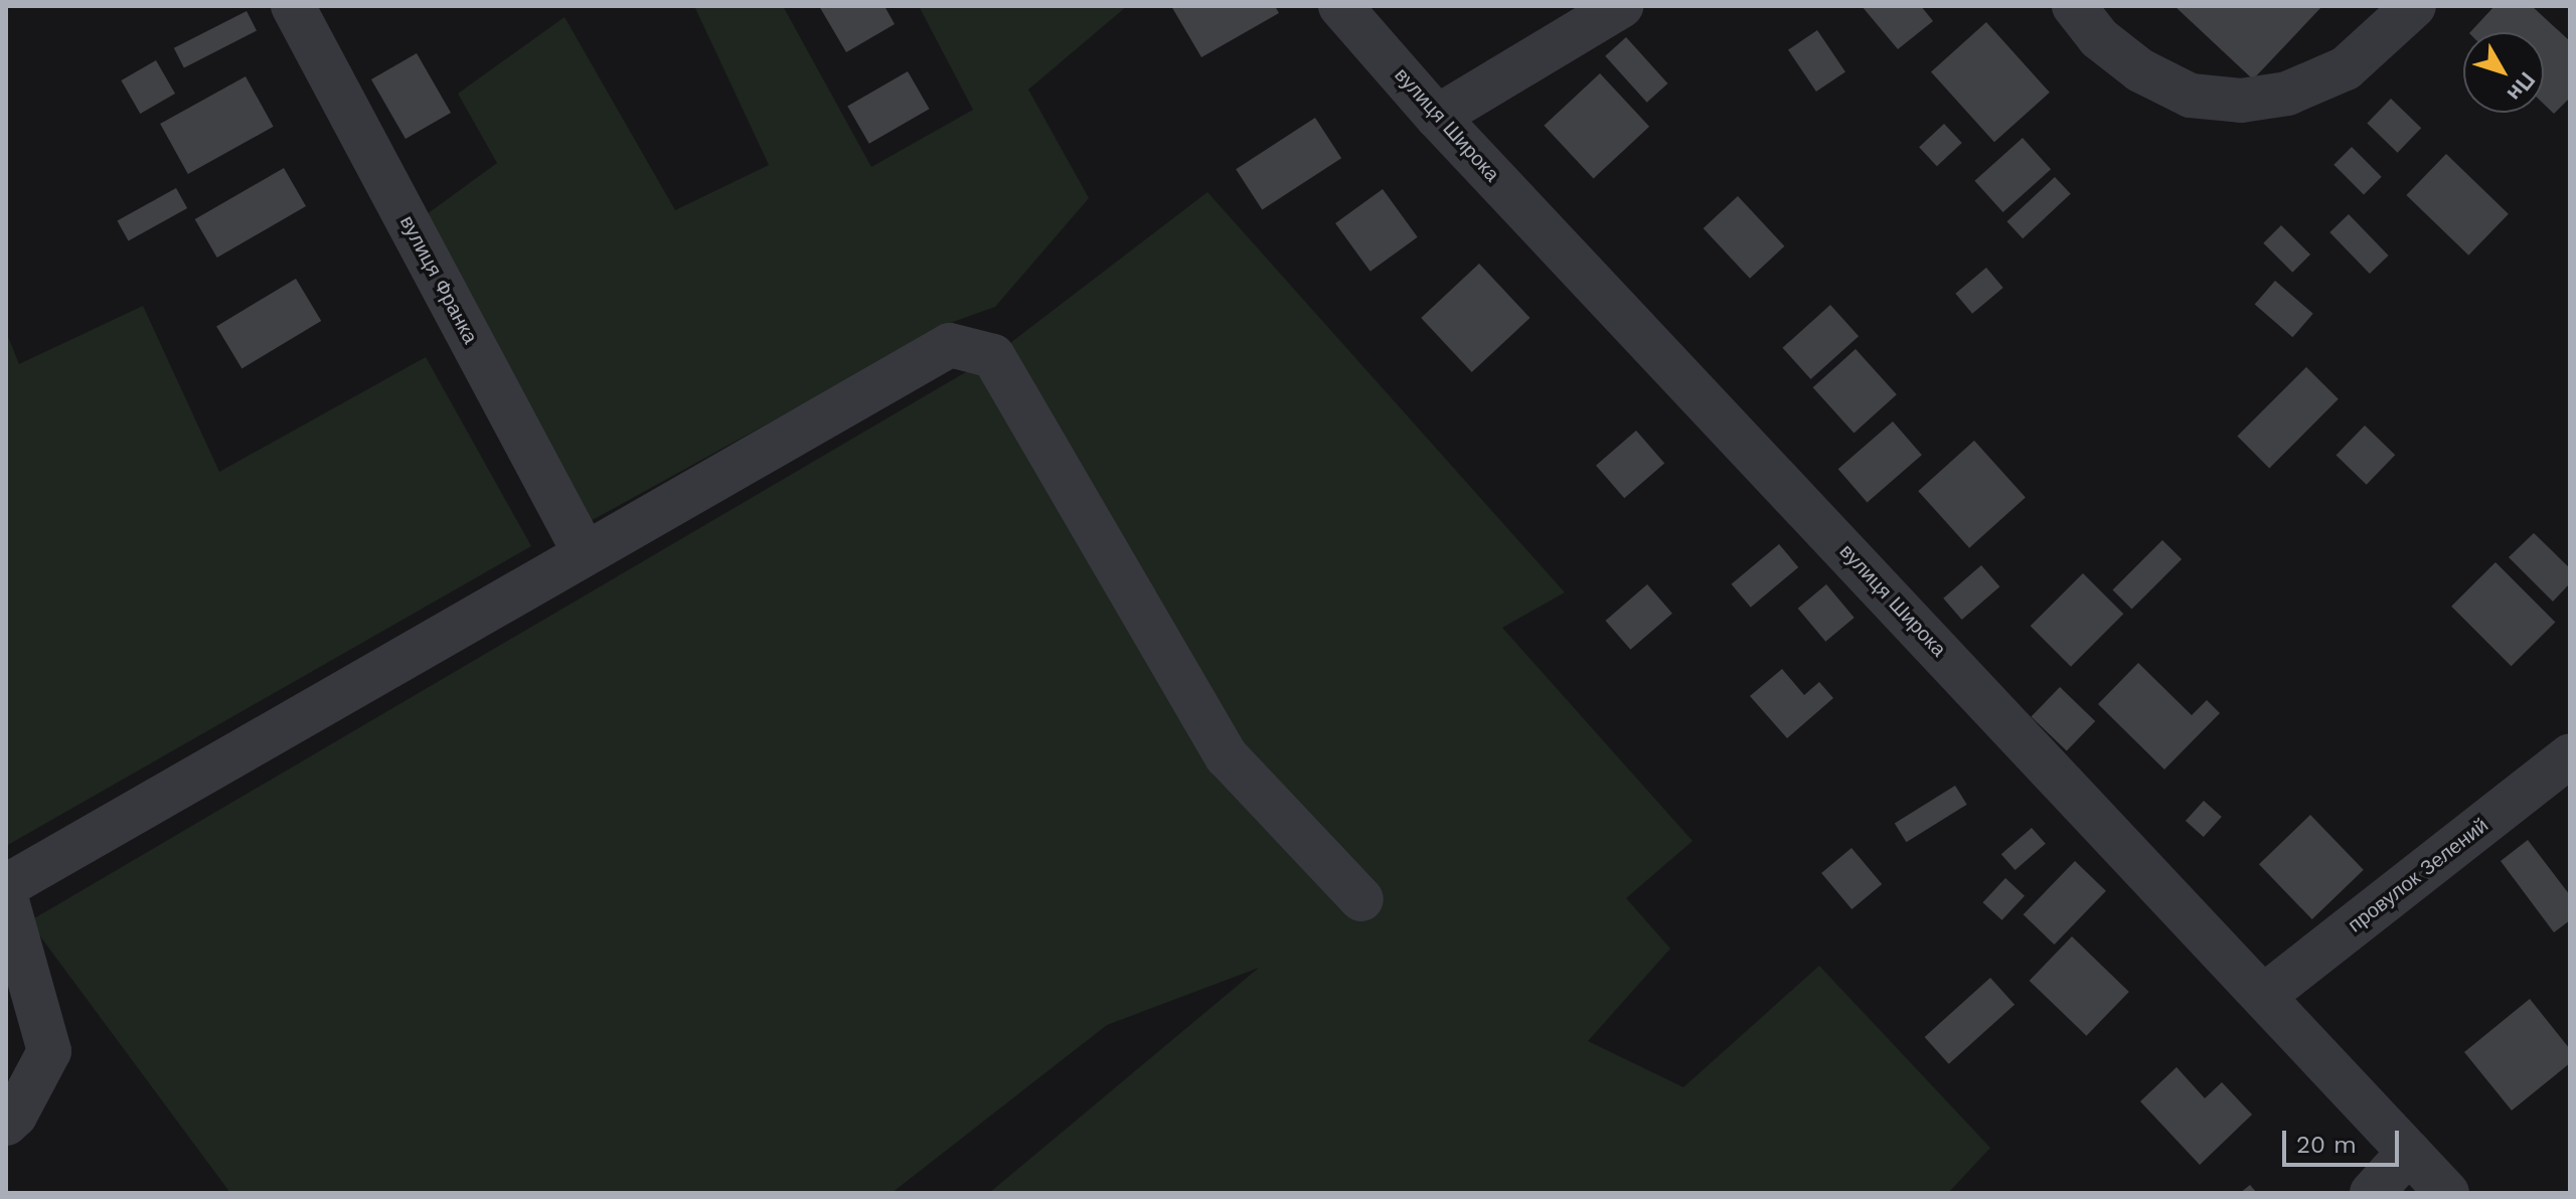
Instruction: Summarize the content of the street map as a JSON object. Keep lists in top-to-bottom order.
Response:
{
  "streets": {
    "street": ["вулиця Широка", "вулиця Франка", "провулок Зелений"]
  },
  "crossings": [
    ["вулиця Широка", "провулок Зелений"]
  ],
  "scale_bar": "20 m",
  "north": "bottom right"
}
